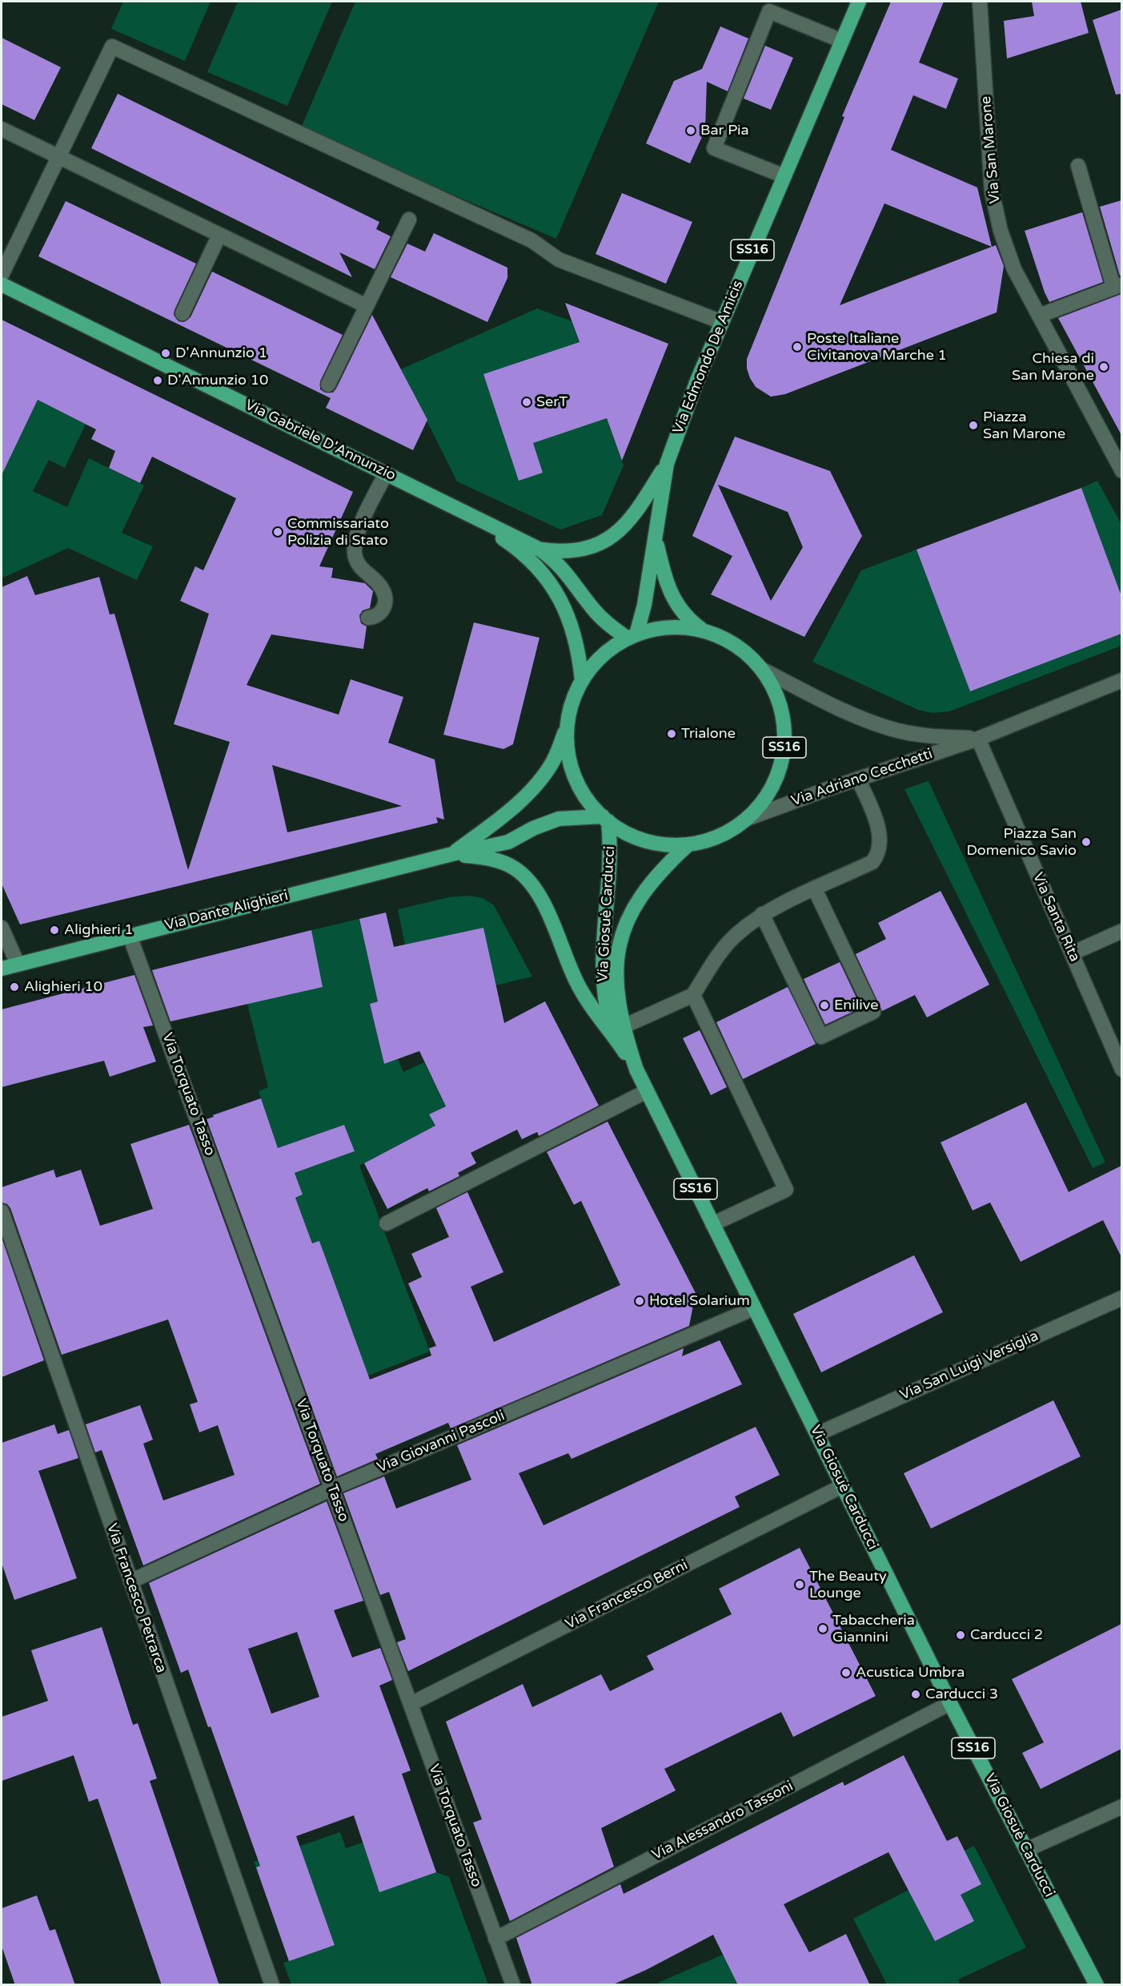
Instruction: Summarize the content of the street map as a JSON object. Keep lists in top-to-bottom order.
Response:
{
  "streets": {
    "main road": [
      "SS16",
      "Via Edmondo De Amicis",
      "Via Gabriele D'Annunzio",
      "Via Dante Alighieri",
      "Via Giosuè Carducci"
    ],
    "street": [
      "Via San Marone",
      "Via Adriano Cecchetti",
      "Via Santa Rita",
      "Via Torquato Tasso",
      "Via San Luigi Versiglia",
      "Via Giovanni Pascoli",
      "Via Francesco Berni",
      "Via Francesco Petrarca",
      "Via Alessandro Tassoni"
    ]
  },
  "crossings": [
    ["SS16", "Via Edmondo De Amicis"],
    ["SS16", "Via Gabriele D'Annunzio"],
    ["SS16", "Via Adriano Cecchetti"],
    ["SS16", "Via Dante Alighieri"],
    ["SS16", "Via Giosuè Carducci"],
    ["Via Edmondo De Amicis", "Via Gabriele D'Annunzio"],
    ["Via Adriano Cecchetti", "Via Santa Rita"],
    ["Via Dante Alighieri", "Via Giosuè Carducci"],
    ["Via Dante Alighieri", "Via Torquato Tasso"],
    ["Via Giosuè Carducci", "Via San Luigi Versiglia"],
    ["Via Giosuè Carducci", "Via Giovanni Pascoli"],
    ["Via Giosuè Carducci", "Via Francesco Berni"],
    ["Via Giosuè Carducci", "Via Alessandro Tassoni"],
    ["Via Torquato Tasso", "Via Giovanni Pascoli"],
    ["Via Torquato Tasso", "Via Francesco Berni"],
    ["Via Torquato Tasso", "Via Alessandro Tassoni"],
    ["Via Giovanni Pascoli", "Via Francesco Petrarca"]
  ],
  "places": [
    "Bar Pia",
    "Poste Italiane Civitanova Marche 1",
    "D'Annunzio 1",
    "Chiesa di San Marone",
    "D'Annunzio 10",
    "SerT",
    "Piazza San Marone",
    "Commissariato Polizia di Stato",
    "Trialone",
    "Piazza San Domenico Savio",
    "Alighieri 1",
    "Alighieri 10",
    "Enilive",
    "Hotel Solarium",
    "The Beauty Lounge",
    "Tabaccheria Giannini",
    "Carducci 2",
    "Acustica Umbra",
    "Carducci 3"
  ]
}
